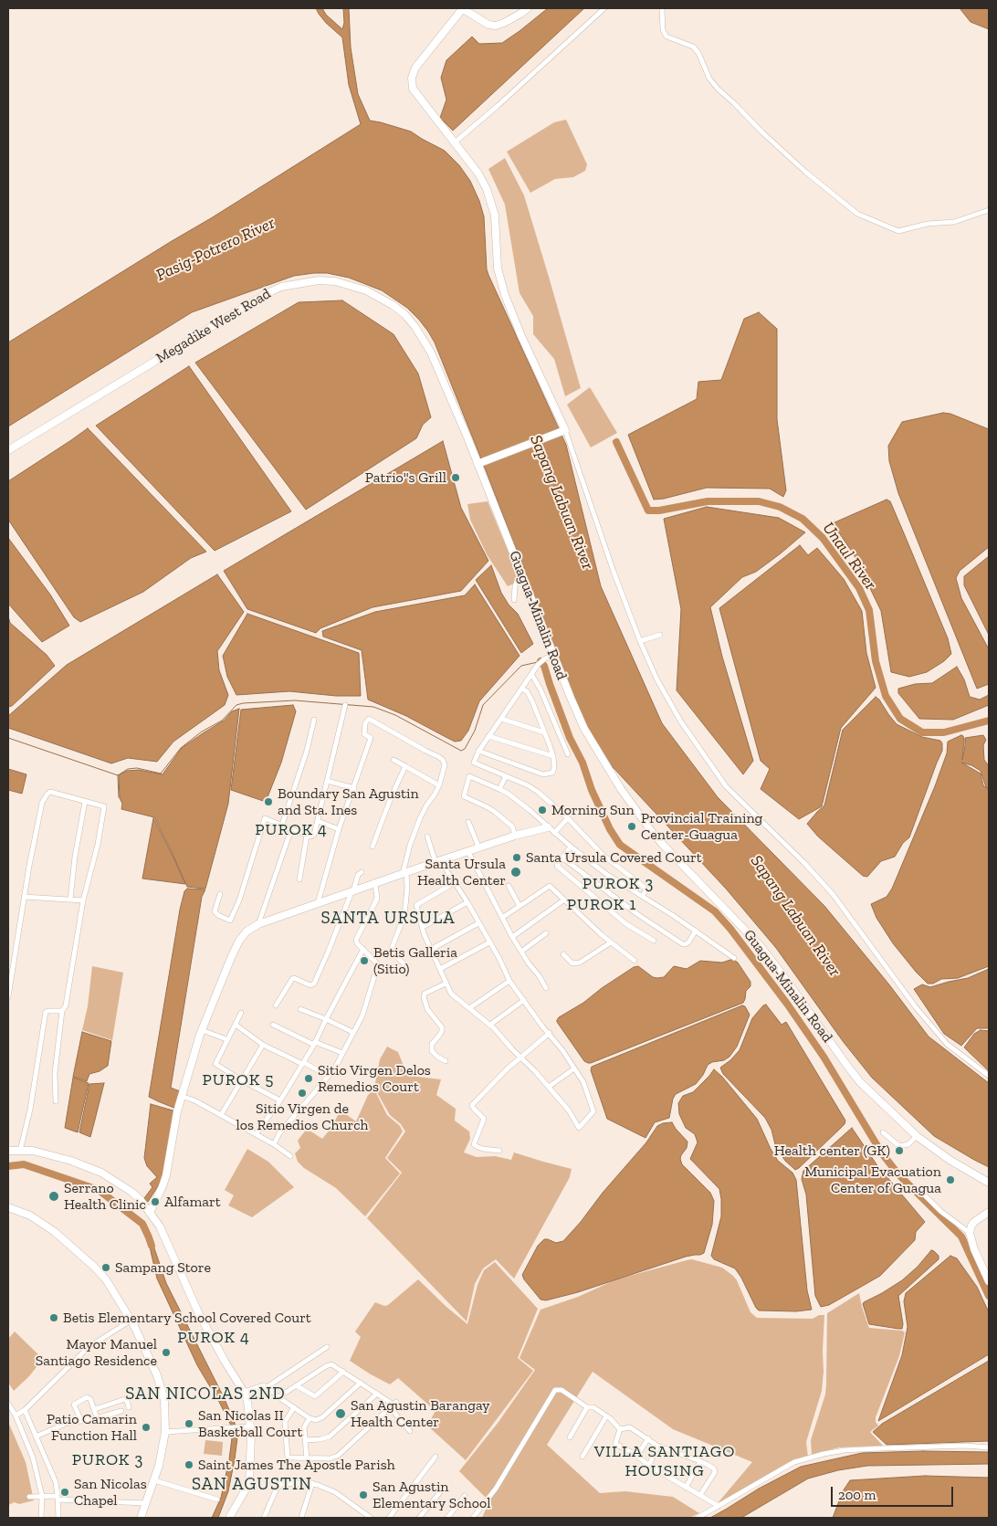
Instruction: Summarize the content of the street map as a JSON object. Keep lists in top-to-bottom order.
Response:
{
  "streets": {
    "main road": ["Megadike West Road", "Guagua-Minalin Road"]
  },
  "crossings": [
    ["Megadike West Road", "Guagua-Minalin Road"]
  ],
  "districts": [
    "PUROK 4",
    "PUROK 3",
    "PUROK 1",
    "SANTA URSULA",
    "PUROK 5",
    "PUROK 4",
    "SAN NICOLAS 2ND",
    "VILLA SANTIAGO HOUSING",
    "PUROK 3",
    "SAN AGUSTIN"
  ],
  "water": ["Pasig-Potrero River", "Sapang Labuan River", "Unaul River"],
  "places": [
    "Patrio\"s Grill",
    "Boundary San Agustin and Sta. Ines",
    "Morning Sun",
    "Provincial Training Center-Guagua",
    "Santa Ursula Covered Court",
    "Santa Ursula Health Center",
    "Betis Galleria (Sitio)",
    "Sitio Virgen Delos Remedios Court",
    "Sitio Virgen de los Remedios Church",
    "Health center (GK)",
    "Municipal Evacuation Center of Guagua",
    "Serrano Health Clinic",
    "Alfamart",
    "Sampang Store",
    "Betis Elementary School Covered Court",
    "Mayor Manuel Santiago Residence",
    "San Agustin Barangay Health Center",
    "San Nicolas II Basketball Court",
    "Patio Camarin Function Hall",
    "Saint James The Apostle Parish",
    "San Nicolas Chapel",
    "San Agustin Elementary School"
  ],
  "scale_bar": "200 m"
}
